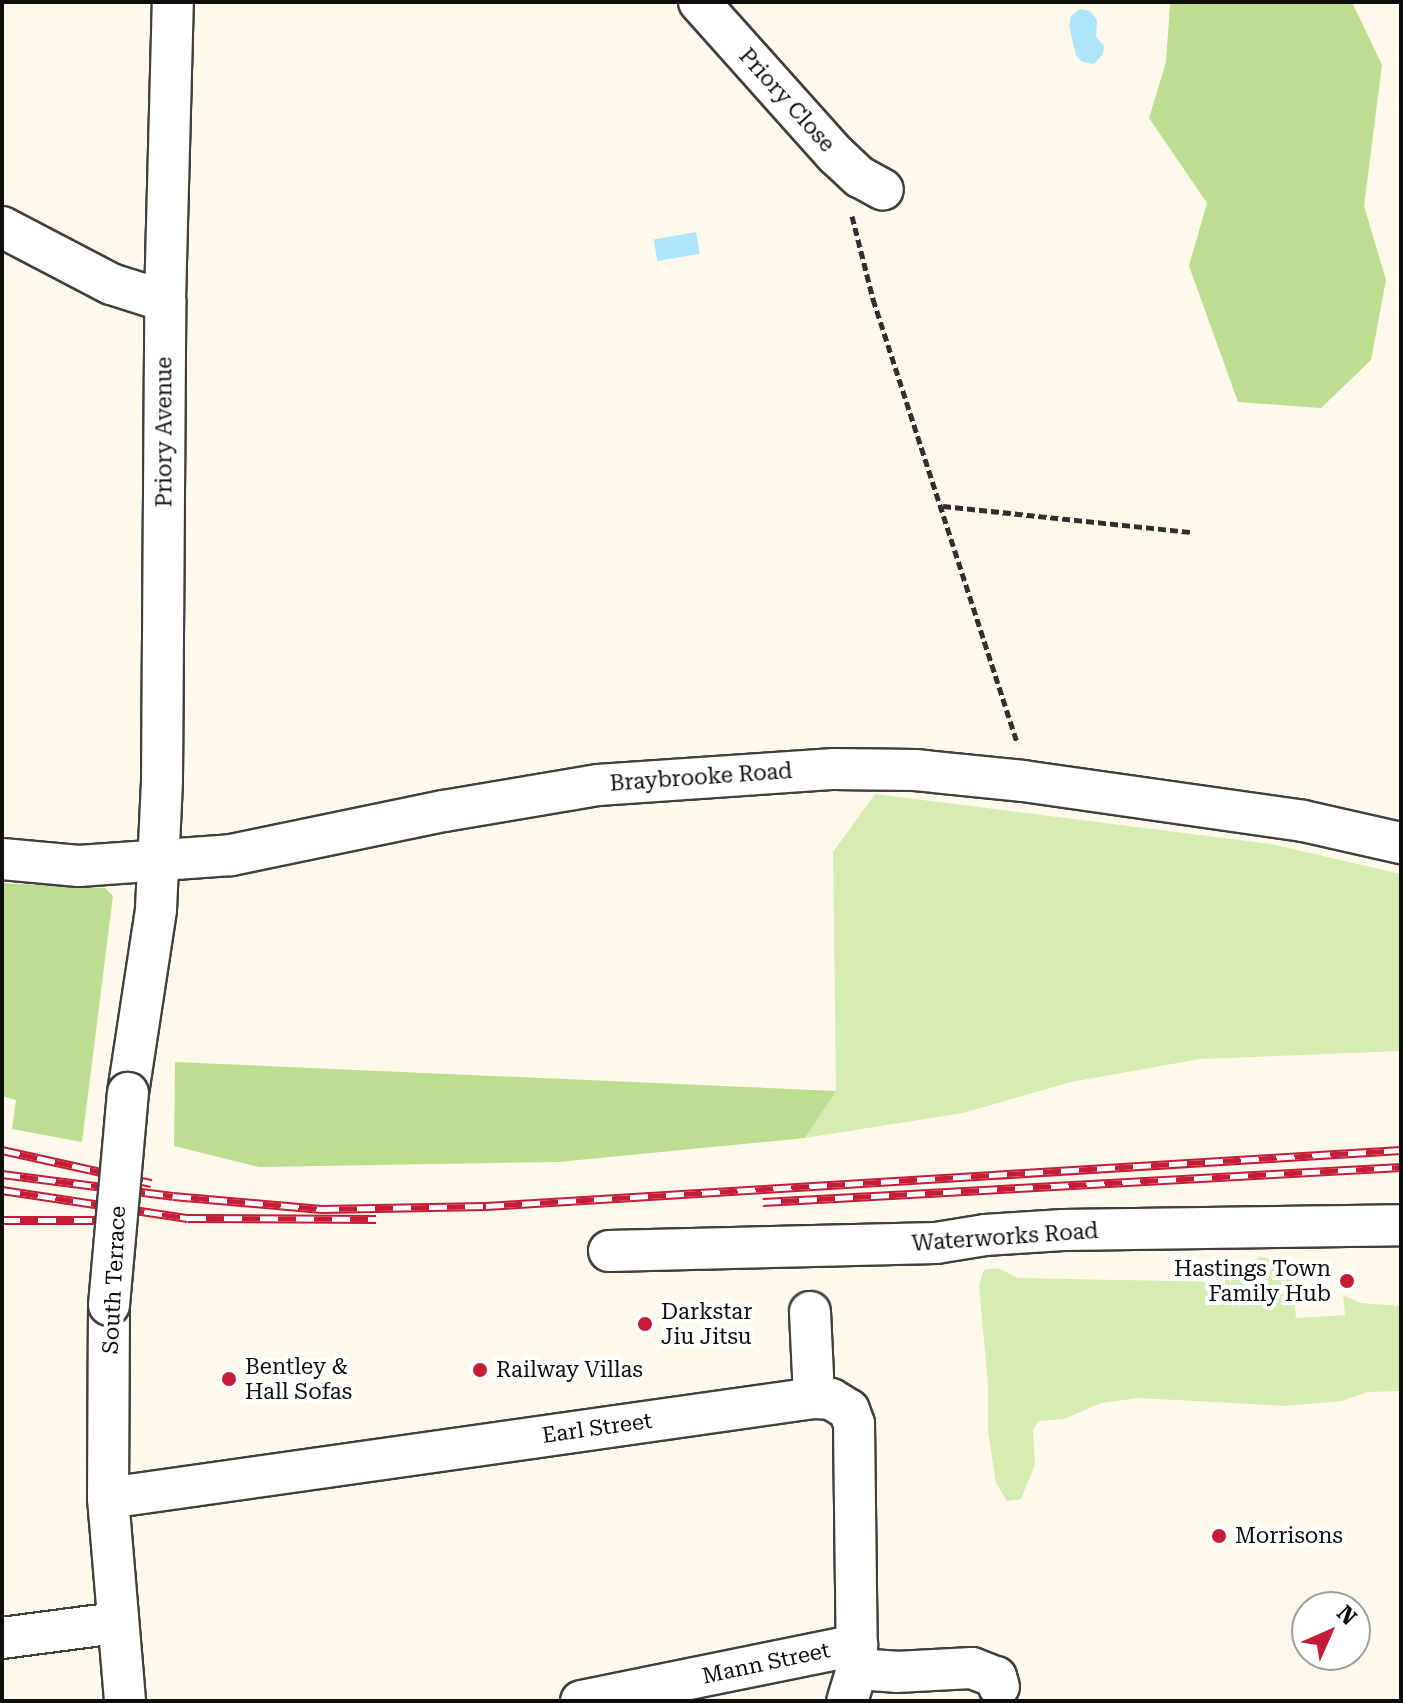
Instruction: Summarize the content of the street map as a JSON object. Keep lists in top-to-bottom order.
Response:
{
  "streets": {
    "street": [
      "Priory Close",
      "Priory Avenue",
      "Braybrooke Road",
      "Waterworks Road",
      "South Terrace",
      "Earl Street",
      "Mann Street"
    ]
  },
  "crossings": [
    ["Priory Avenue", "Braybrooke Road"],
    ["Priory Avenue", "South Terrace"],
    ["Braybrooke Road", "South Terrace"],
    ["South Terrace", "Earl Street"],
    ["Earl Street", "Mann Street"]
  ],
  "places": [
    "Hastings Town Family Hub",
    "Darkstar Jiu Jitsu",
    "Railway Villas",
    "Bentley & Hall Sofas",
    "Morrisons"
  ],
  "north": "top right"
}
